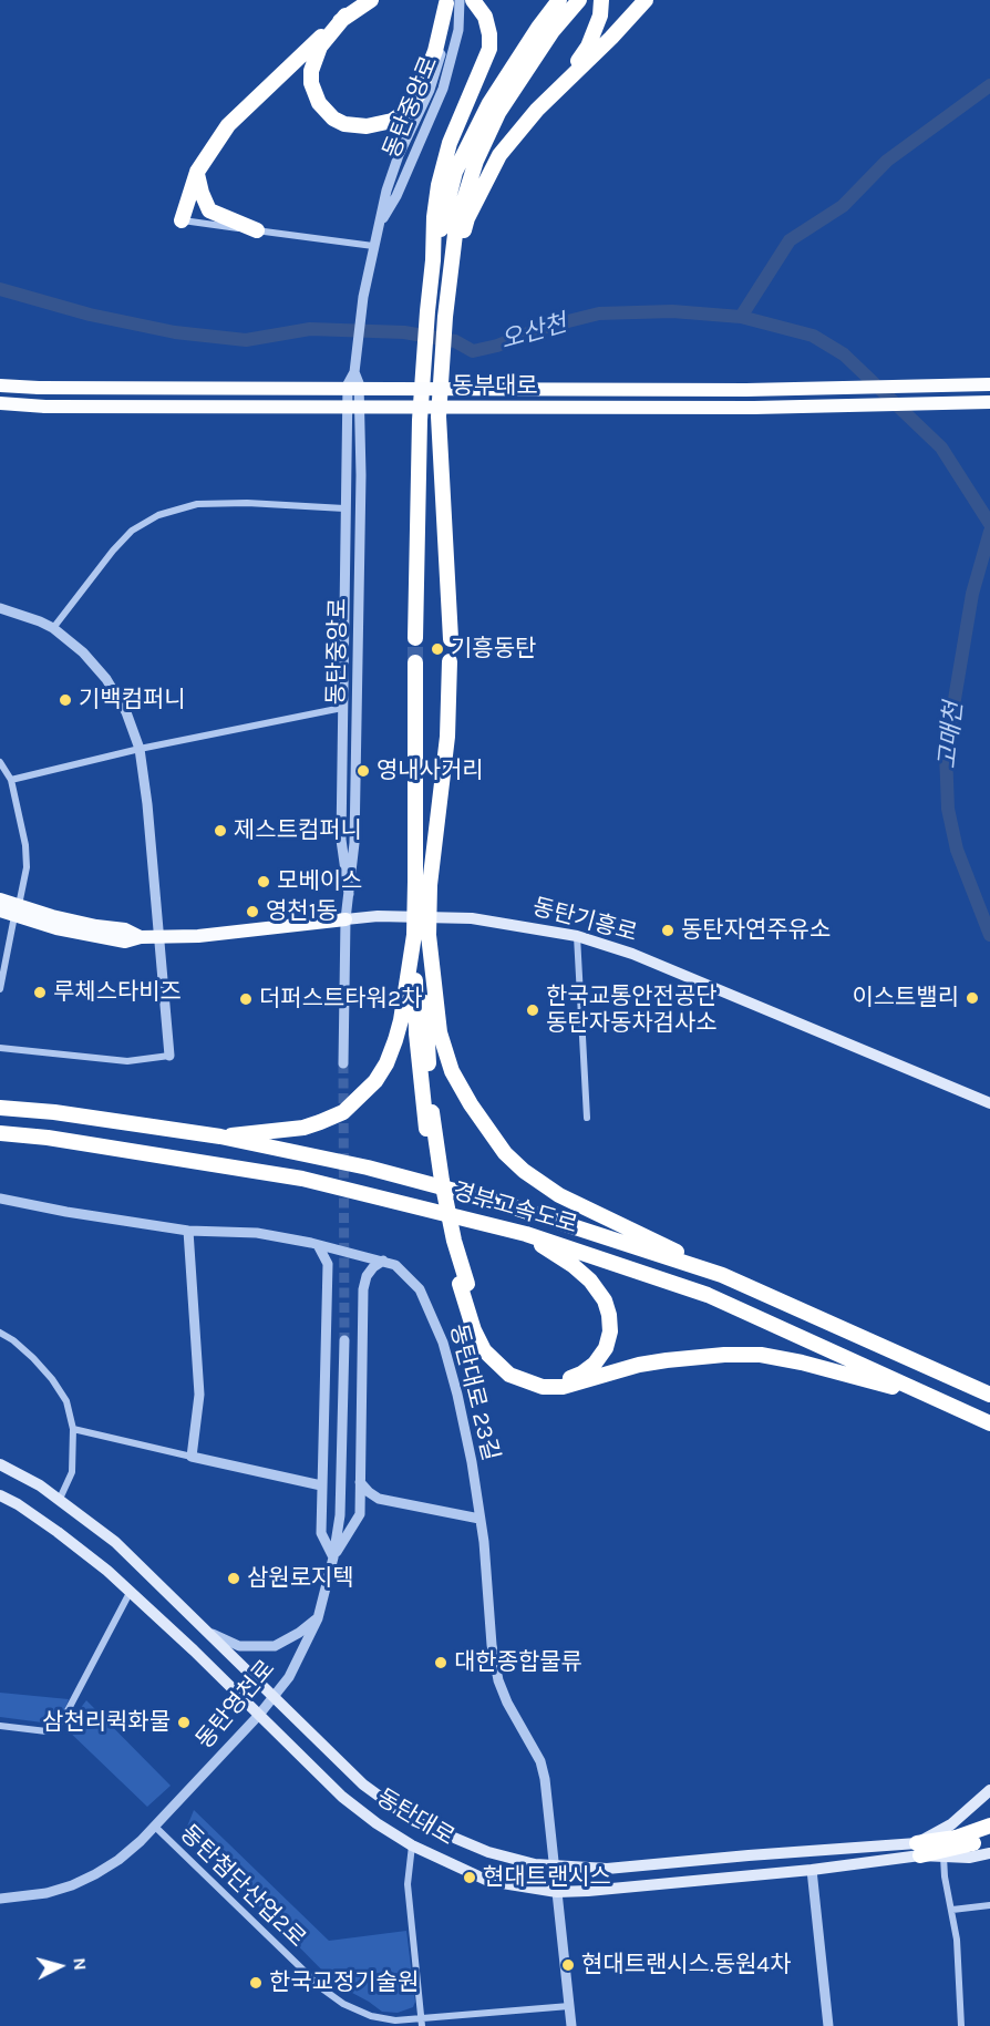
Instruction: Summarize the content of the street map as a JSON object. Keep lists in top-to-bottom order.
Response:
{
  "streets": {
    "highway": ["동부대로", "경부고속도로"],
    "main road": ["동탄기흥로", "동탄대로"],
    "street": [
      "동탄중앙로",
      "동탄대로 23길",
      "동탄영천로",
      "동탄첨단산업2로"
    ]
  },
  "crossings": [
    ["동탄중앙로", "동탄기흥로"],
    ["동탄대로 23길", "동탄대로"],
    ["동탄대로 23길", "동탄첨단산업2로"],
    ["동탄영천로", "동탄대로"],
    ["동탄영천로", "동탄첨단산업2로"]
  ],
  "water": ["오산천", "고매천"],
  "places": [
    "기흥동탄",
    "기백컴퍼니",
    "영내사거리",
    "제스트컴퍼니",
    "모베이스",
    "영천1동",
    "동탄자연주유소",
    "루체스타비즈",
    "이스트밸리",
    "더퍼스트타워2차",
    "한국교통안전공단 동탄자동차검사소",
    "삼원로지텍",
    "대한종합물류",
    "삼천리퀵화물",
    "현대트랜시스",
    "현대트랜시스.동원4차",
    "한국교정기술원"
  ],
  "north": "right"
}
